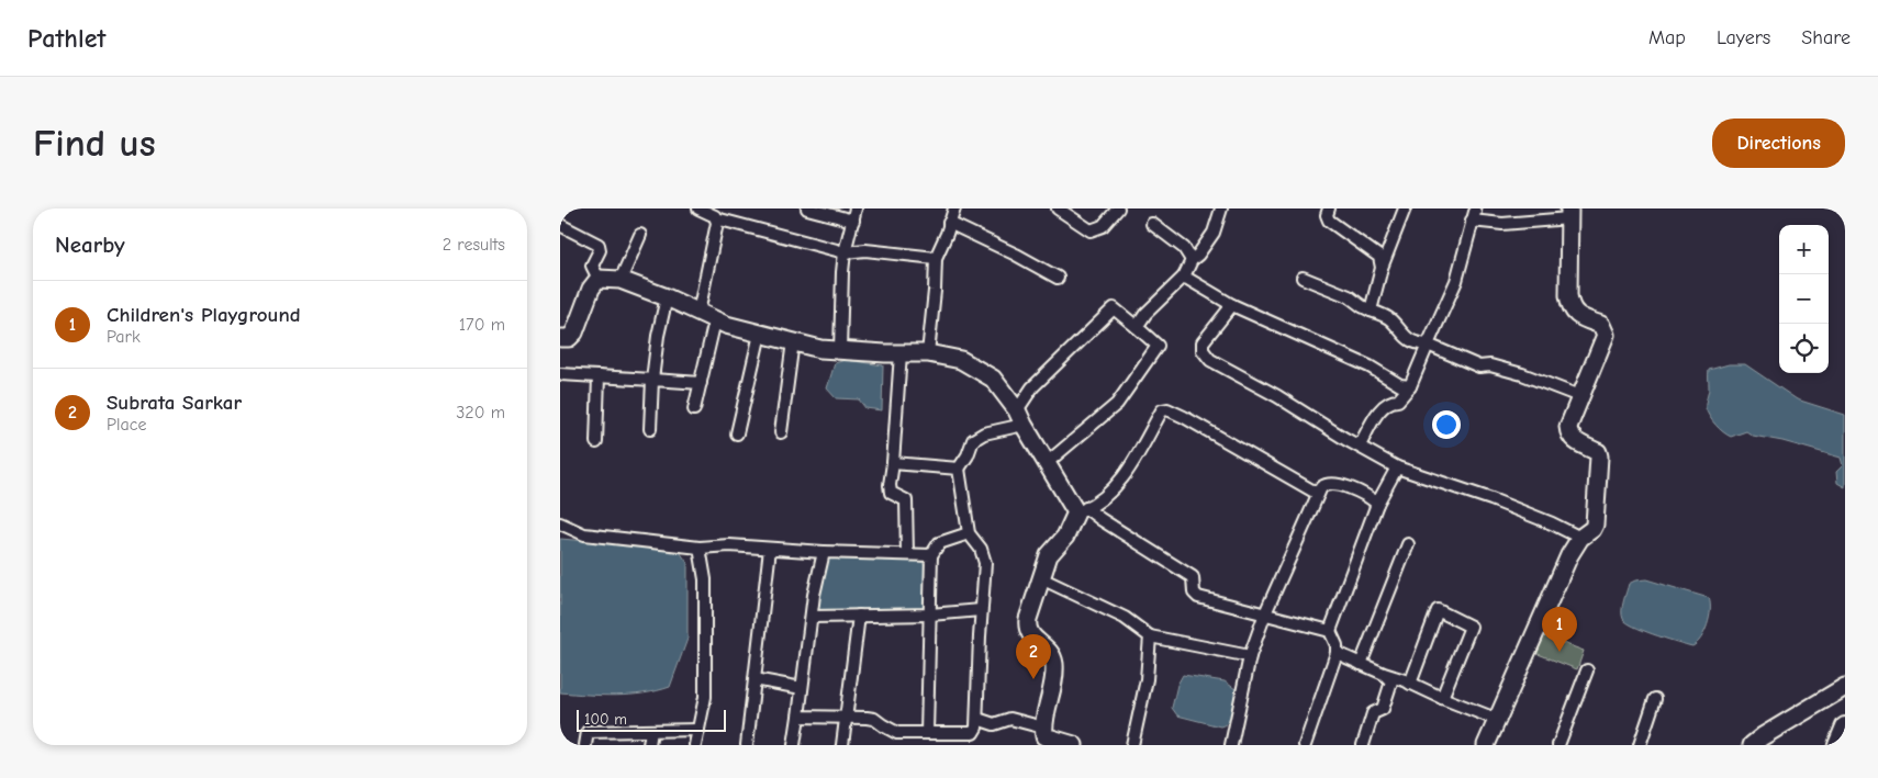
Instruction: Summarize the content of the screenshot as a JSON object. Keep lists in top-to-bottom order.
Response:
{
  "scale_bar": "100 m",
  "page": {
    "header": "Pathlet",
    "nav": ["Map", "Layers", "Share"],
    "buttons": "Directions",
    "title": "Find us",
    "heading": ["Nearby", "2 results"],
    "map_buttons": ["+", "−"],
    "list": [
      {
        "mark": "1",
        "name": "Children's Playground",
        "note": "Park",
        "value": "170 m"
      },
      {
        "mark": "2",
        "name": "Subrata Sarkar",
        "note": "Place",
        "value": "320 m"
      }
    ],
    "pins": ["1", "2"],
    "scale": "100 m"
  }
}
